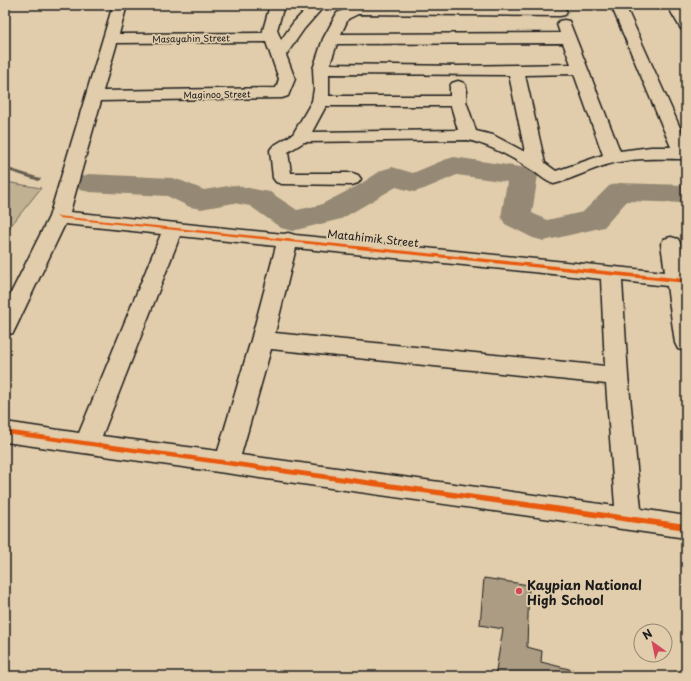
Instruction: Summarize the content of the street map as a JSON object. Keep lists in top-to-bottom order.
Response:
{
  "streets": {
    "street": ["Masayahin Street", "Maginoo Street", "Matahimik Street"]
  },
  "crossings": [
    ["Masayahin Street", "Maginoo Street"]
  ],
  "places": ["Kaypian National High School"],
  "north": "top left"
}
